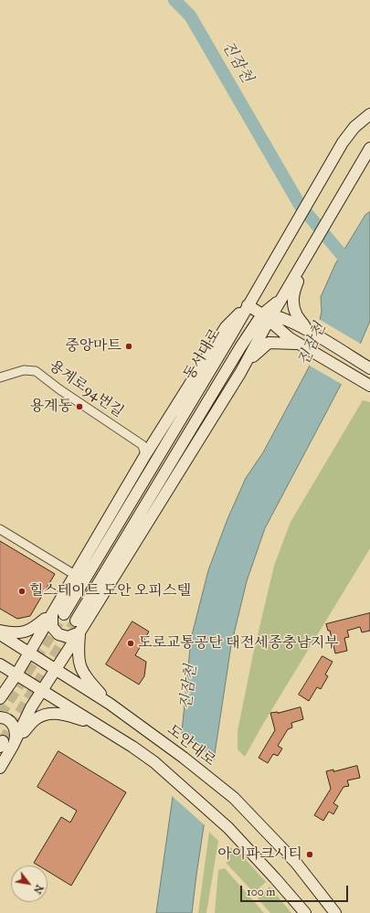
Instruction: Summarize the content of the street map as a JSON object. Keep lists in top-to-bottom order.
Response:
{
  "streets": {
    "street": ["동서대로", "용계로94번길", "도안대로"]
  },
  "water": ["진잠천"],
  "places": [
    "중앙마트",
    "용계동",
    "힐스테이트 도안 오피스텔",
    "도로교통공단 대전세종충남지부",
    "아이파크시티"
  ],
  "scale_bar": "100 m",
  "north": "bottom right"
}
